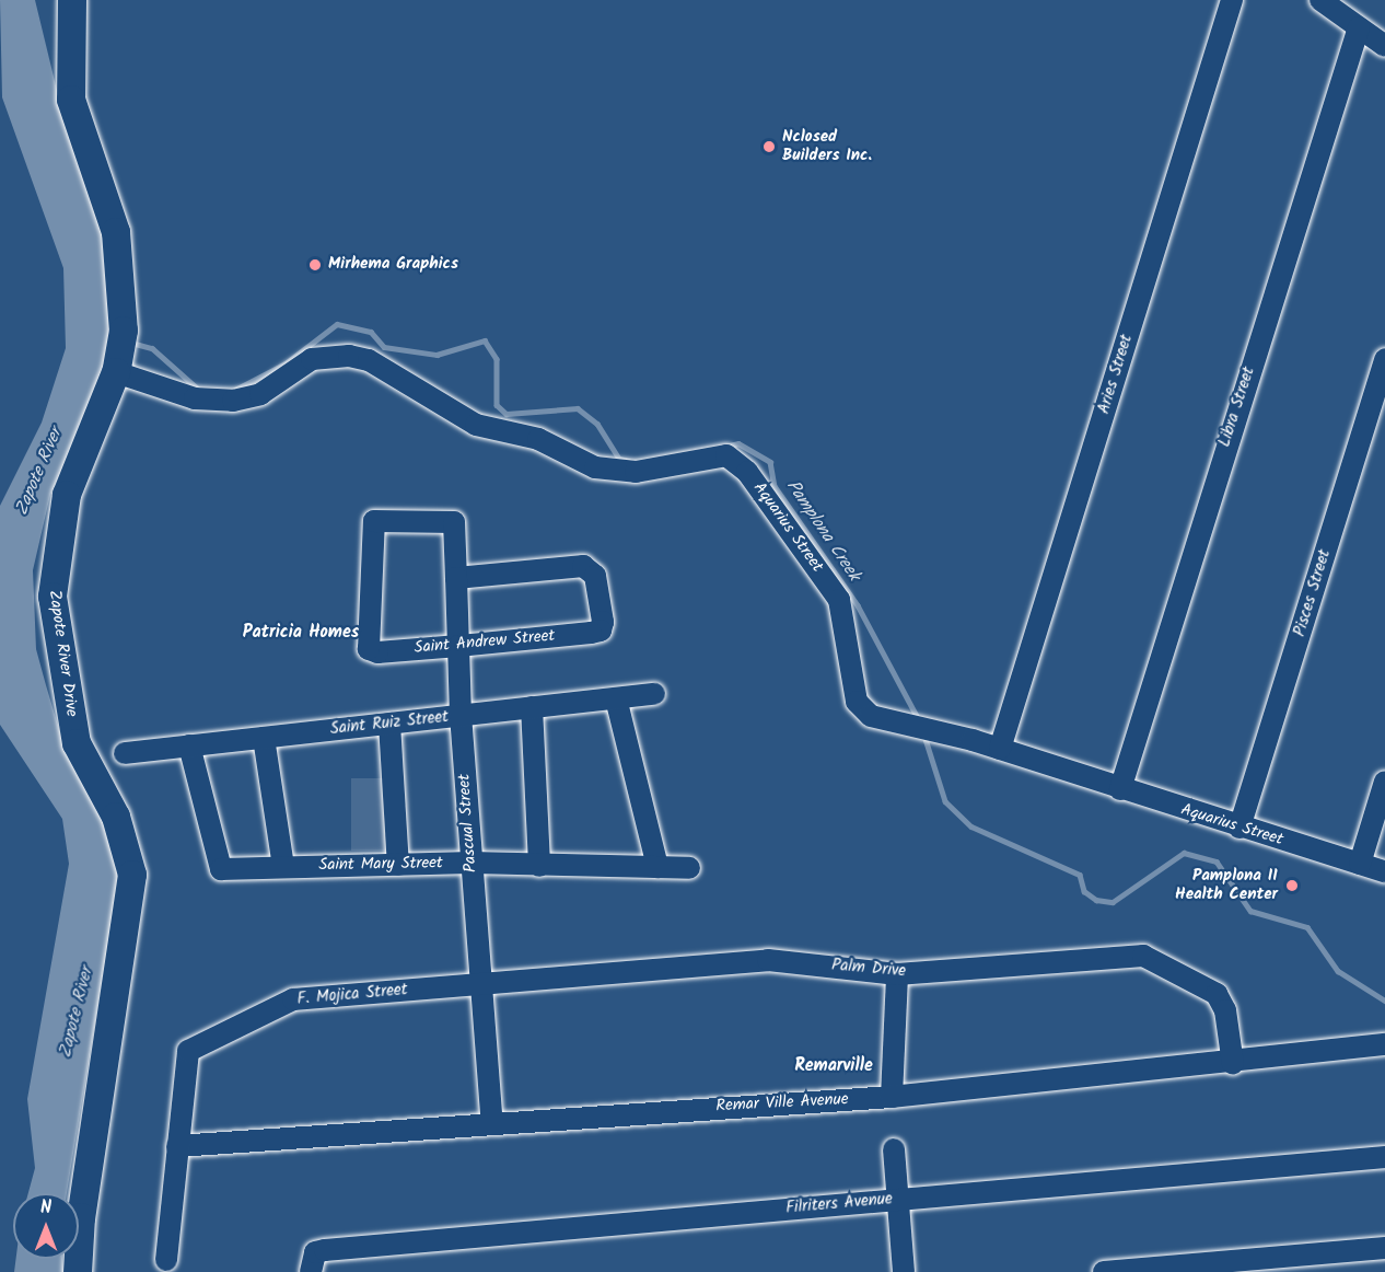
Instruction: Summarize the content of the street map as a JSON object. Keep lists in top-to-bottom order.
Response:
{
  "streets": {
    "main road": ["Zapote River Drive"],
    "street": [
      "Aries Street",
      "Libra Street",
      "Aquarius Street",
      "Pisces Street",
      "Saint Andrew Street",
      "Saint Ruiz Street",
      "Pascual Street",
      "Saint Mary Street",
      "Palm Drive",
      "F. Mojica Street",
      "Remar Ville Avenue",
      "Filriters Avenue"
    ]
  },
  "crossings": [
    ["Aries Street", "Aquarius Street"],
    ["Libra Street", "Aquarius Street"],
    ["Aquarius Street", "Pisces Street"],
    ["Aquarius Street", "Zapote River Drive"],
    ["Saint Andrew Street", "Pascual Street"],
    ["Saint Ruiz Street", "Pascual Street"],
    ["Saint Ruiz Street", "Saint Mary Street"],
    ["Pascual Street", "Saint Mary Street"],
    ["Pascual Street", "Palm Drive"],
    ["Pascual Street", "F. Mojica Street"],
    ["Pascual Street", "Remar Ville Avenue"],
    ["Palm Drive", "F. Mojica Street"],
    ["Palm Drive", "Remar Ville Avenue"],
    ["F. Mojica Street", "Remar Ville Avenue"]
  ],
  "districts": ["Patricia Homes", "Remarville"],
  "water": ["Zapote River", "Pamplona Creek"],
  "places": ["Nclosed Builders Inc.", "Mirhema Graphics", "Pamplona II Health Center"],
  "north": "top"
}
